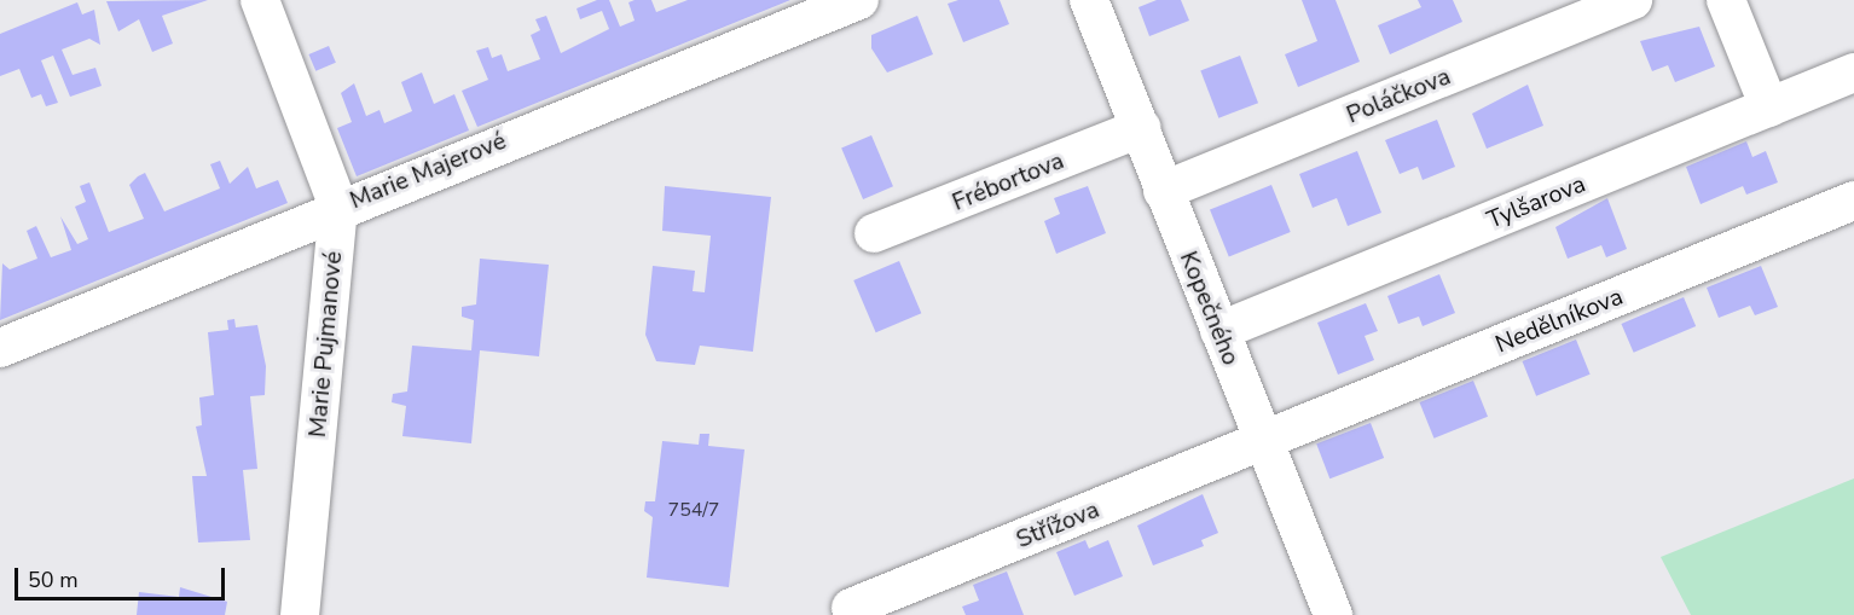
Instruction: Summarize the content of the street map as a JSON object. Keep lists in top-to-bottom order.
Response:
{
  "streets": {
    "street": [
      "Poláčkova",
      "Marie Majerové",
      "Frébortova",
      "Tylšarova",
      "Kopečného",
      "Nedělníkova",
      "Marie Pujmanové",
      "Střížova"
    ]
  },
  "crossings": [
    ["Poláčkova", "Kopečného"],
    ["Marie Majerové", "Marie Pujmanové"],
    ["Frébortova", "Kopečného"],
    ["Tylšarova", "Kopečného"],
    ["Kopečného", "Nedělníkova"],
    ["Kopečného", "Střížova"],
    ["Nedělníkova", "Střížova"]
  ],
  "house_numbers": ["754/7"],
  "scale_bar": "50 m"
}
